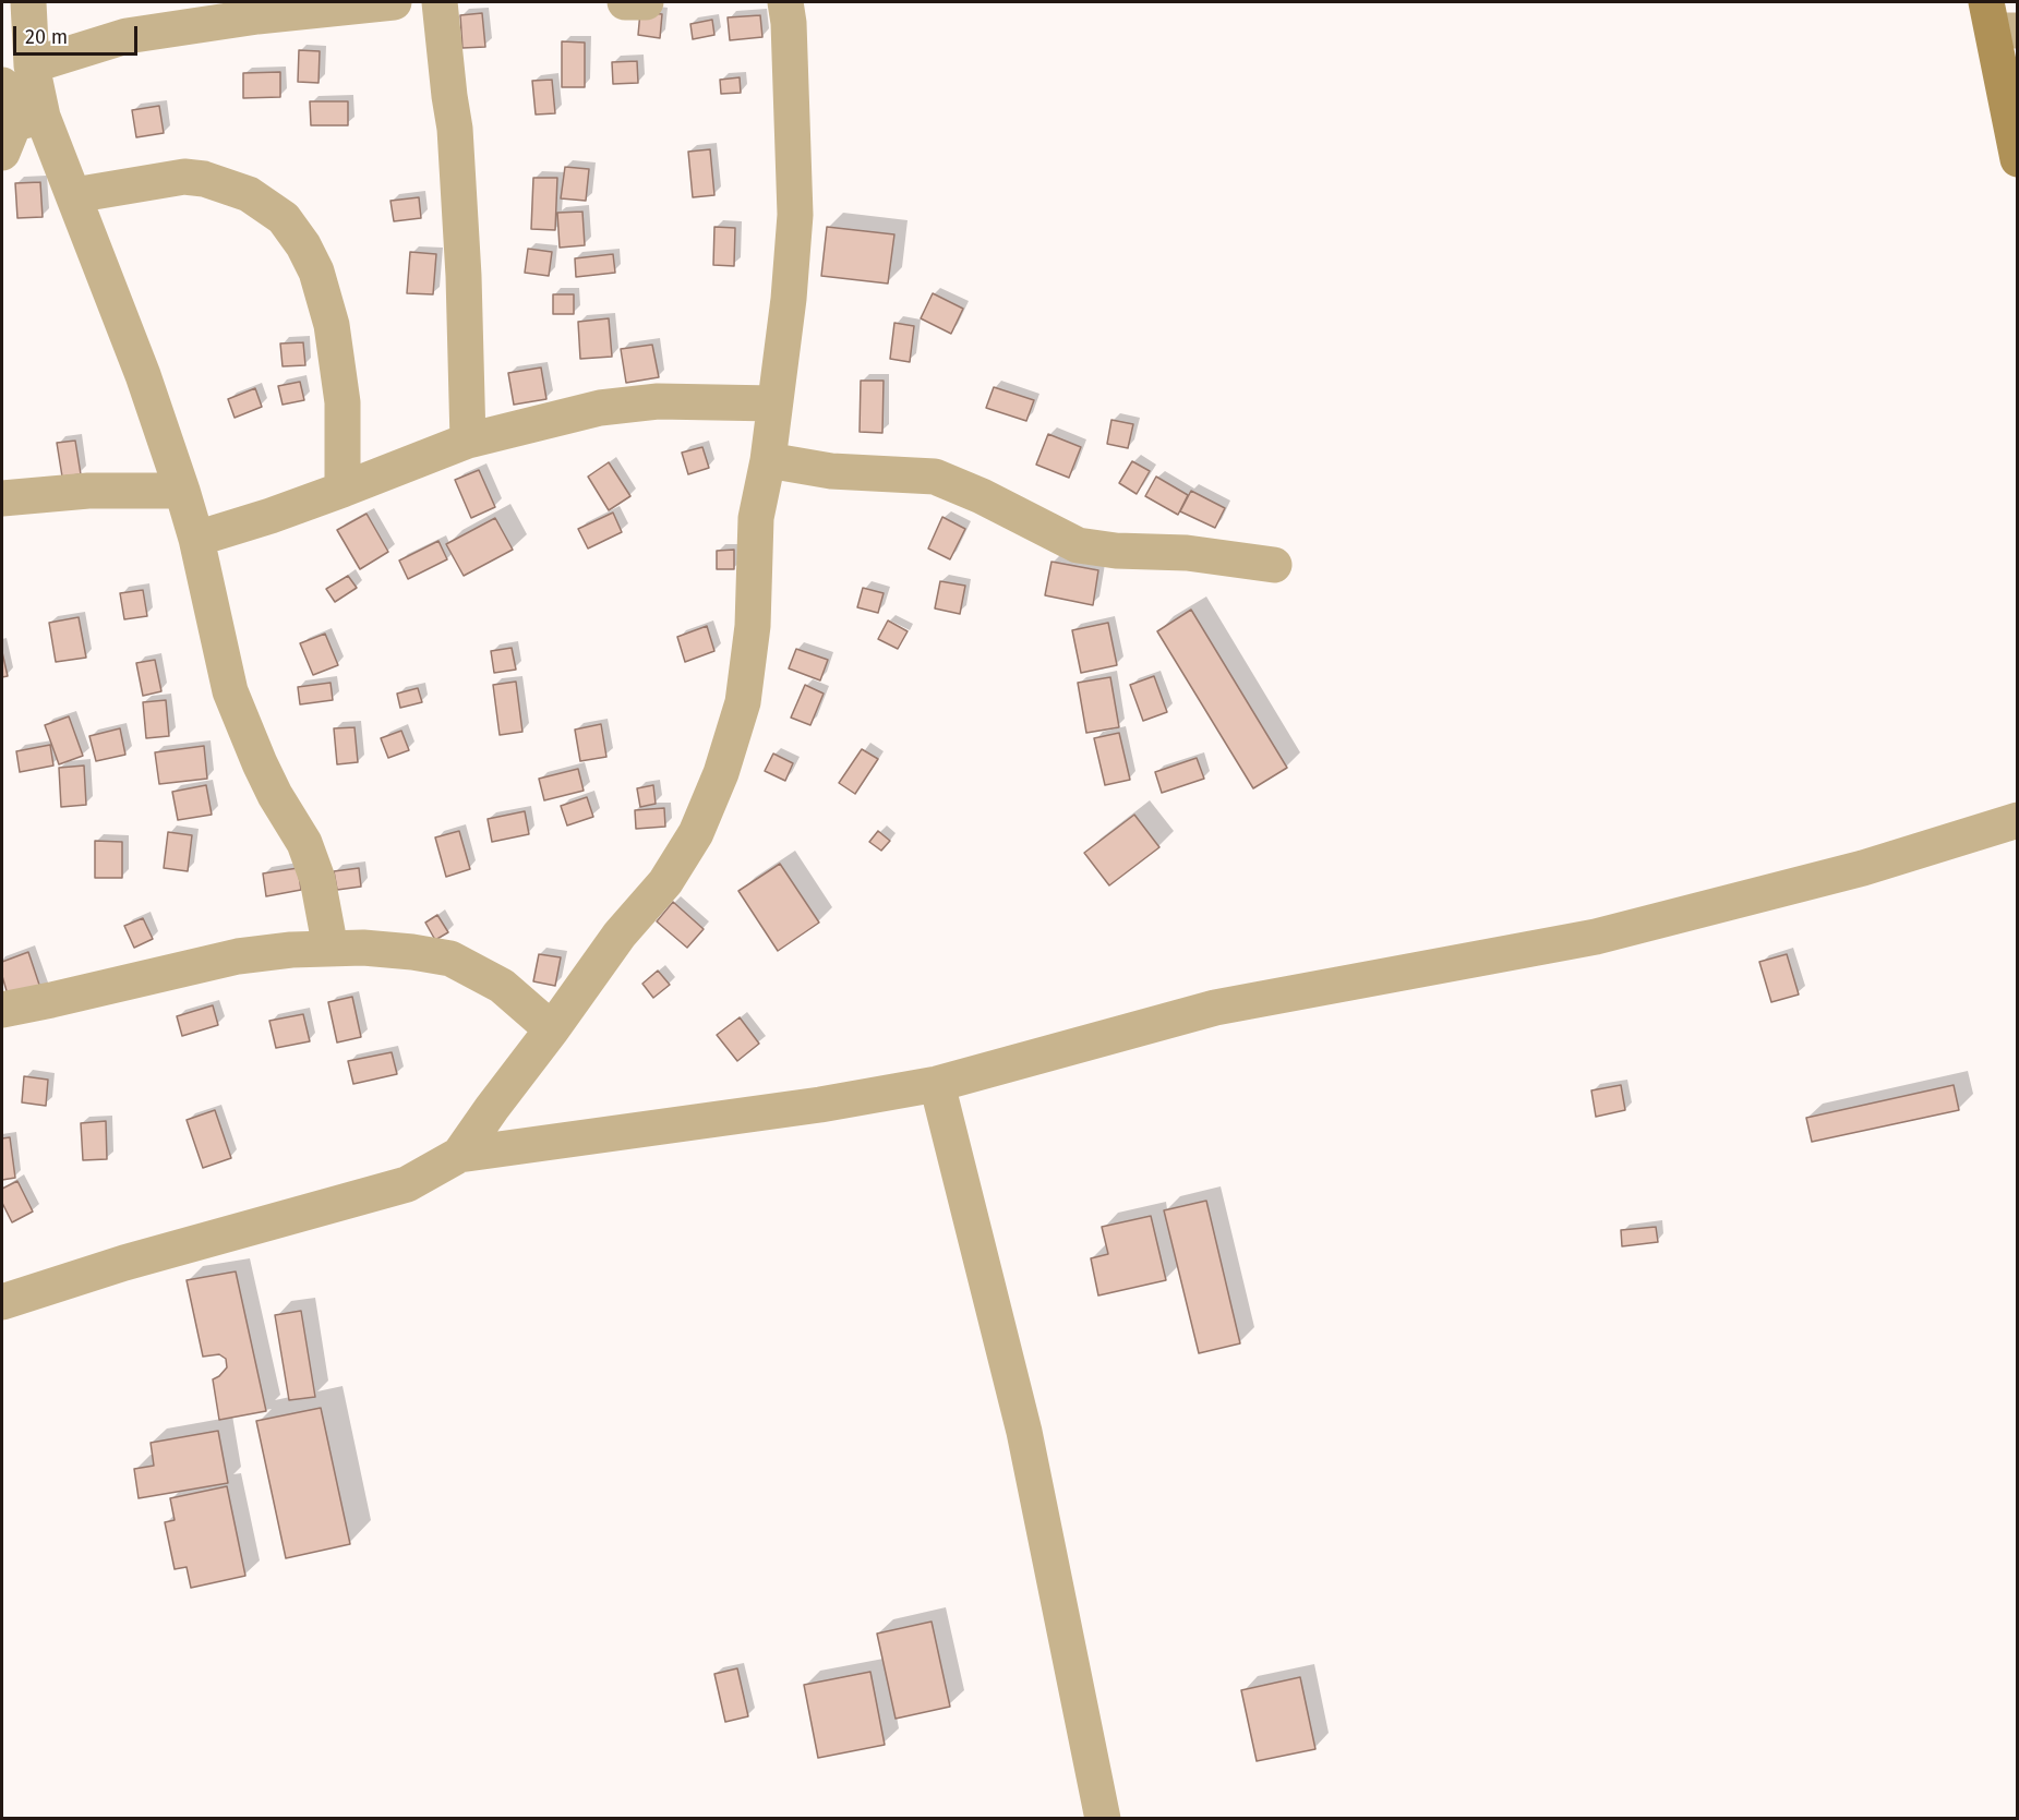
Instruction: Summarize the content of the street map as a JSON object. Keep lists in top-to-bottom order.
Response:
{
  "scale_bar": "20 m"
}
